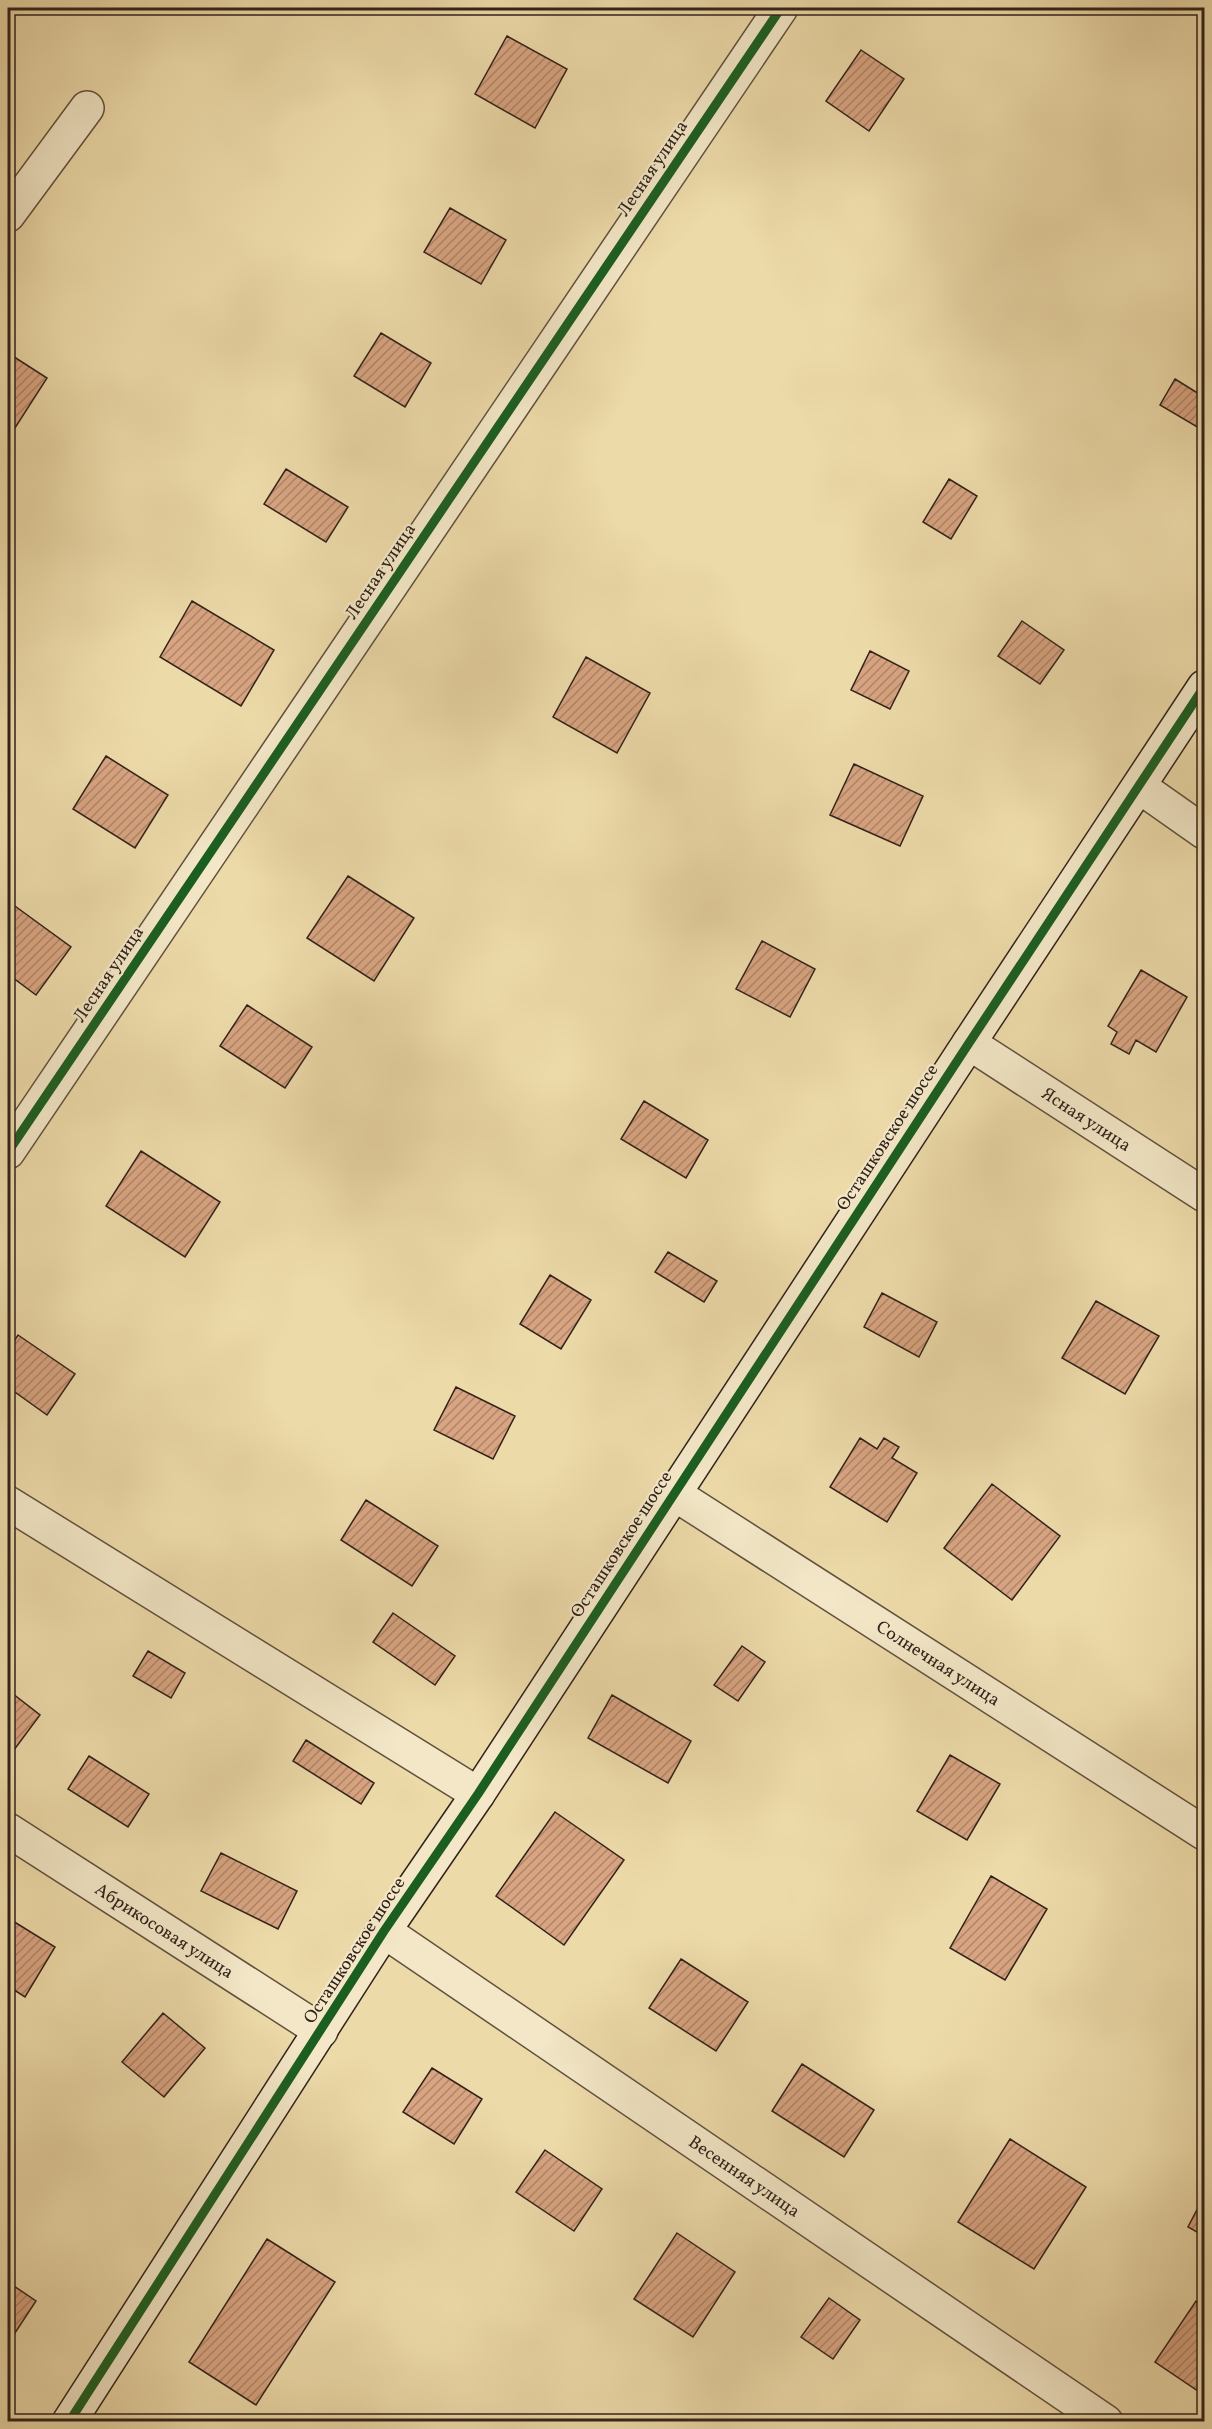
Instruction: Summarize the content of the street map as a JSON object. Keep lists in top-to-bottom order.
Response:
{
  "streets": {
    "street": [
      "Лесная улица",
      "Ясная улица",
      "Осташковское шоссе",
      "Солнечная улица",
      "Абрикосовая улица",
      "Весенняя улица"
    ]
  },
  "crossings": [
    ["Ясная улица", "Осташковское шоссе"],
    ["Осташковское шоссе", "Солнечная улица"],
    ["Осташковское шоссе", "Абрикосовая улица"],
    ["Осташковское шоссе", "Весенняя улица"]
  ]
}
